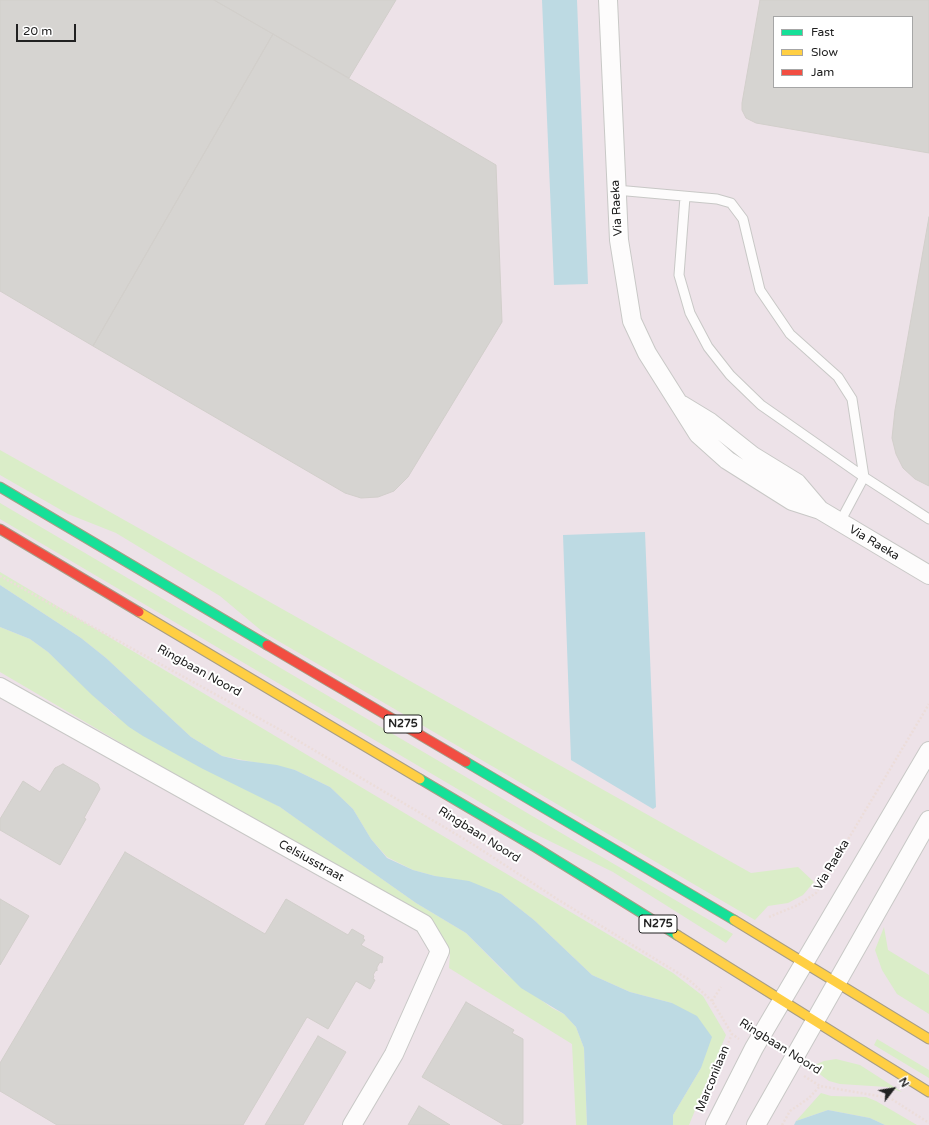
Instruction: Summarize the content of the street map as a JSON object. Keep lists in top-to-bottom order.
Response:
{
  "streets": {
    "main road": ["Ringbaan Noord", "N275"],
    "street": ["Via Raeka", "Celsiusstraat", "Marconilaan"]
  },
  "crossings": [
    ["Via Raeka", "N275"],
    ["Ringbaan Noord", "Marconilaan"],
    ["N275", "Marconilaan"]
  ],
  "legend": ["Fast", "Slow", "Jam"],
  "scale_bar": "20 m",
  "north": "top right"
}
